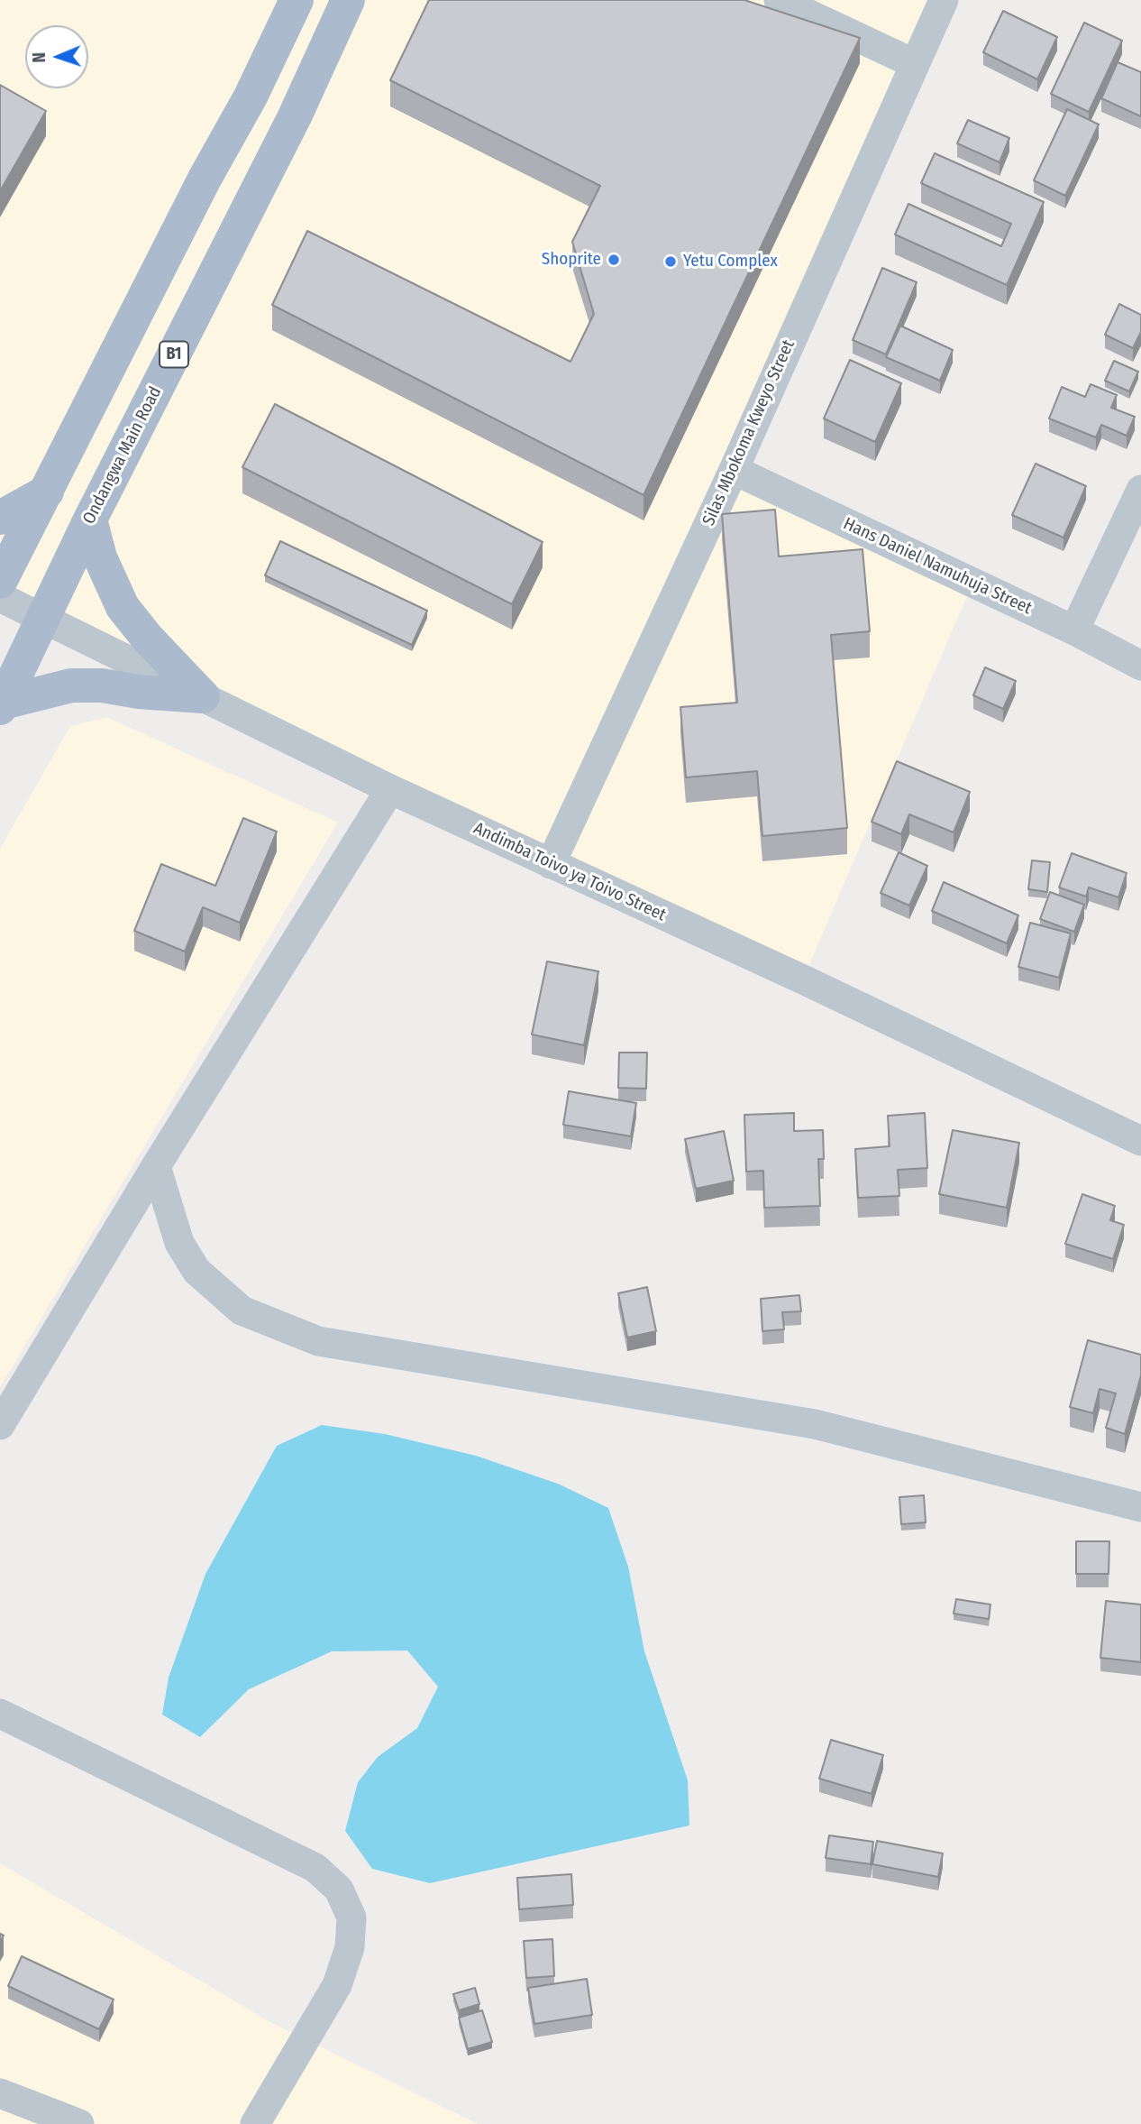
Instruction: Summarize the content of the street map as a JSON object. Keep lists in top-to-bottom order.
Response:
{
  "streets": {
    "main road": ["B1", "Ondangwa Main Road"],
    "street": ["Silas Mbokoma Kweyo Street", "Hans Daniel Namuhuja Street", "Andimba Toivo ya Toivo Street"]
  },
  "crossings": [
    ["Silas Mbokoma Kweyo Street", "Hans Daniel Namuhuja Street"],
    ["Silas Mbokoma Kweyo Street", "Andimba Toivo ya Toivo Street"],
    ["Ondangwa Main Road", "Andimba Toivo ya Toivo Street"]
  ],
  "places": ["Shoprite", "Yetu Complex"],
  "north": "left"
}
